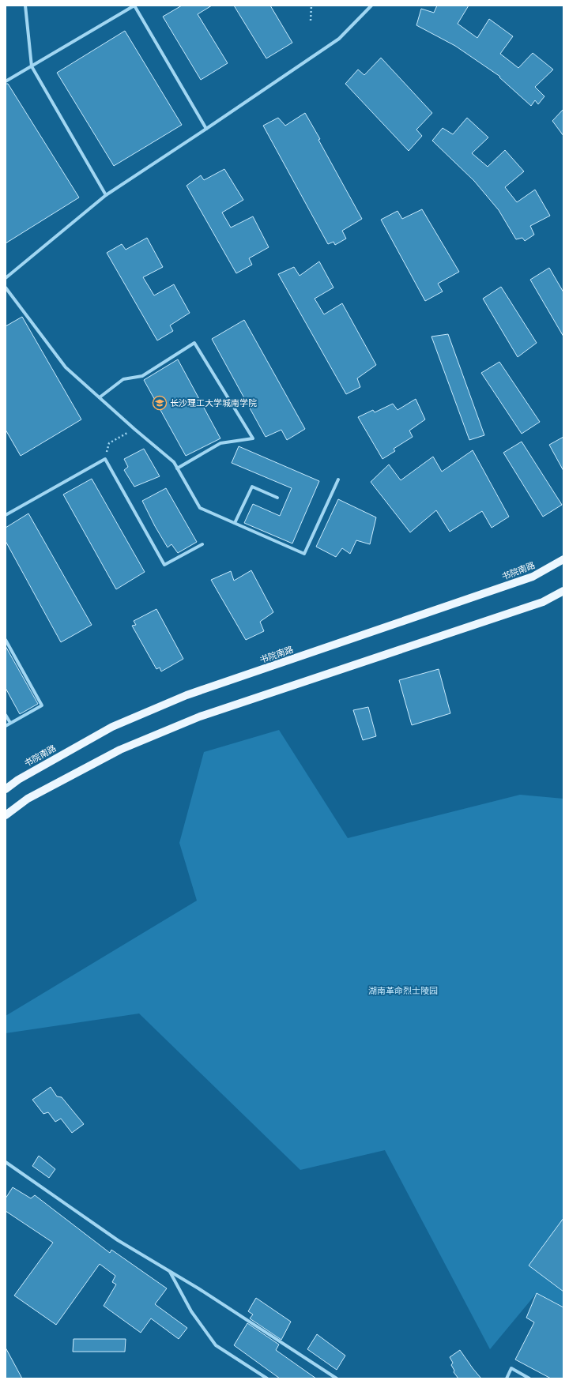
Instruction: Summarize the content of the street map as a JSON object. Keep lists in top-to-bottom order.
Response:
{
  "streets": {
    "main road": ["书院南路"]
  },
  "parks": ["湖南革命烈士陵园"],
  "places": {
    "school or university": ["长沙理工大学城南学院"]
  }
}
